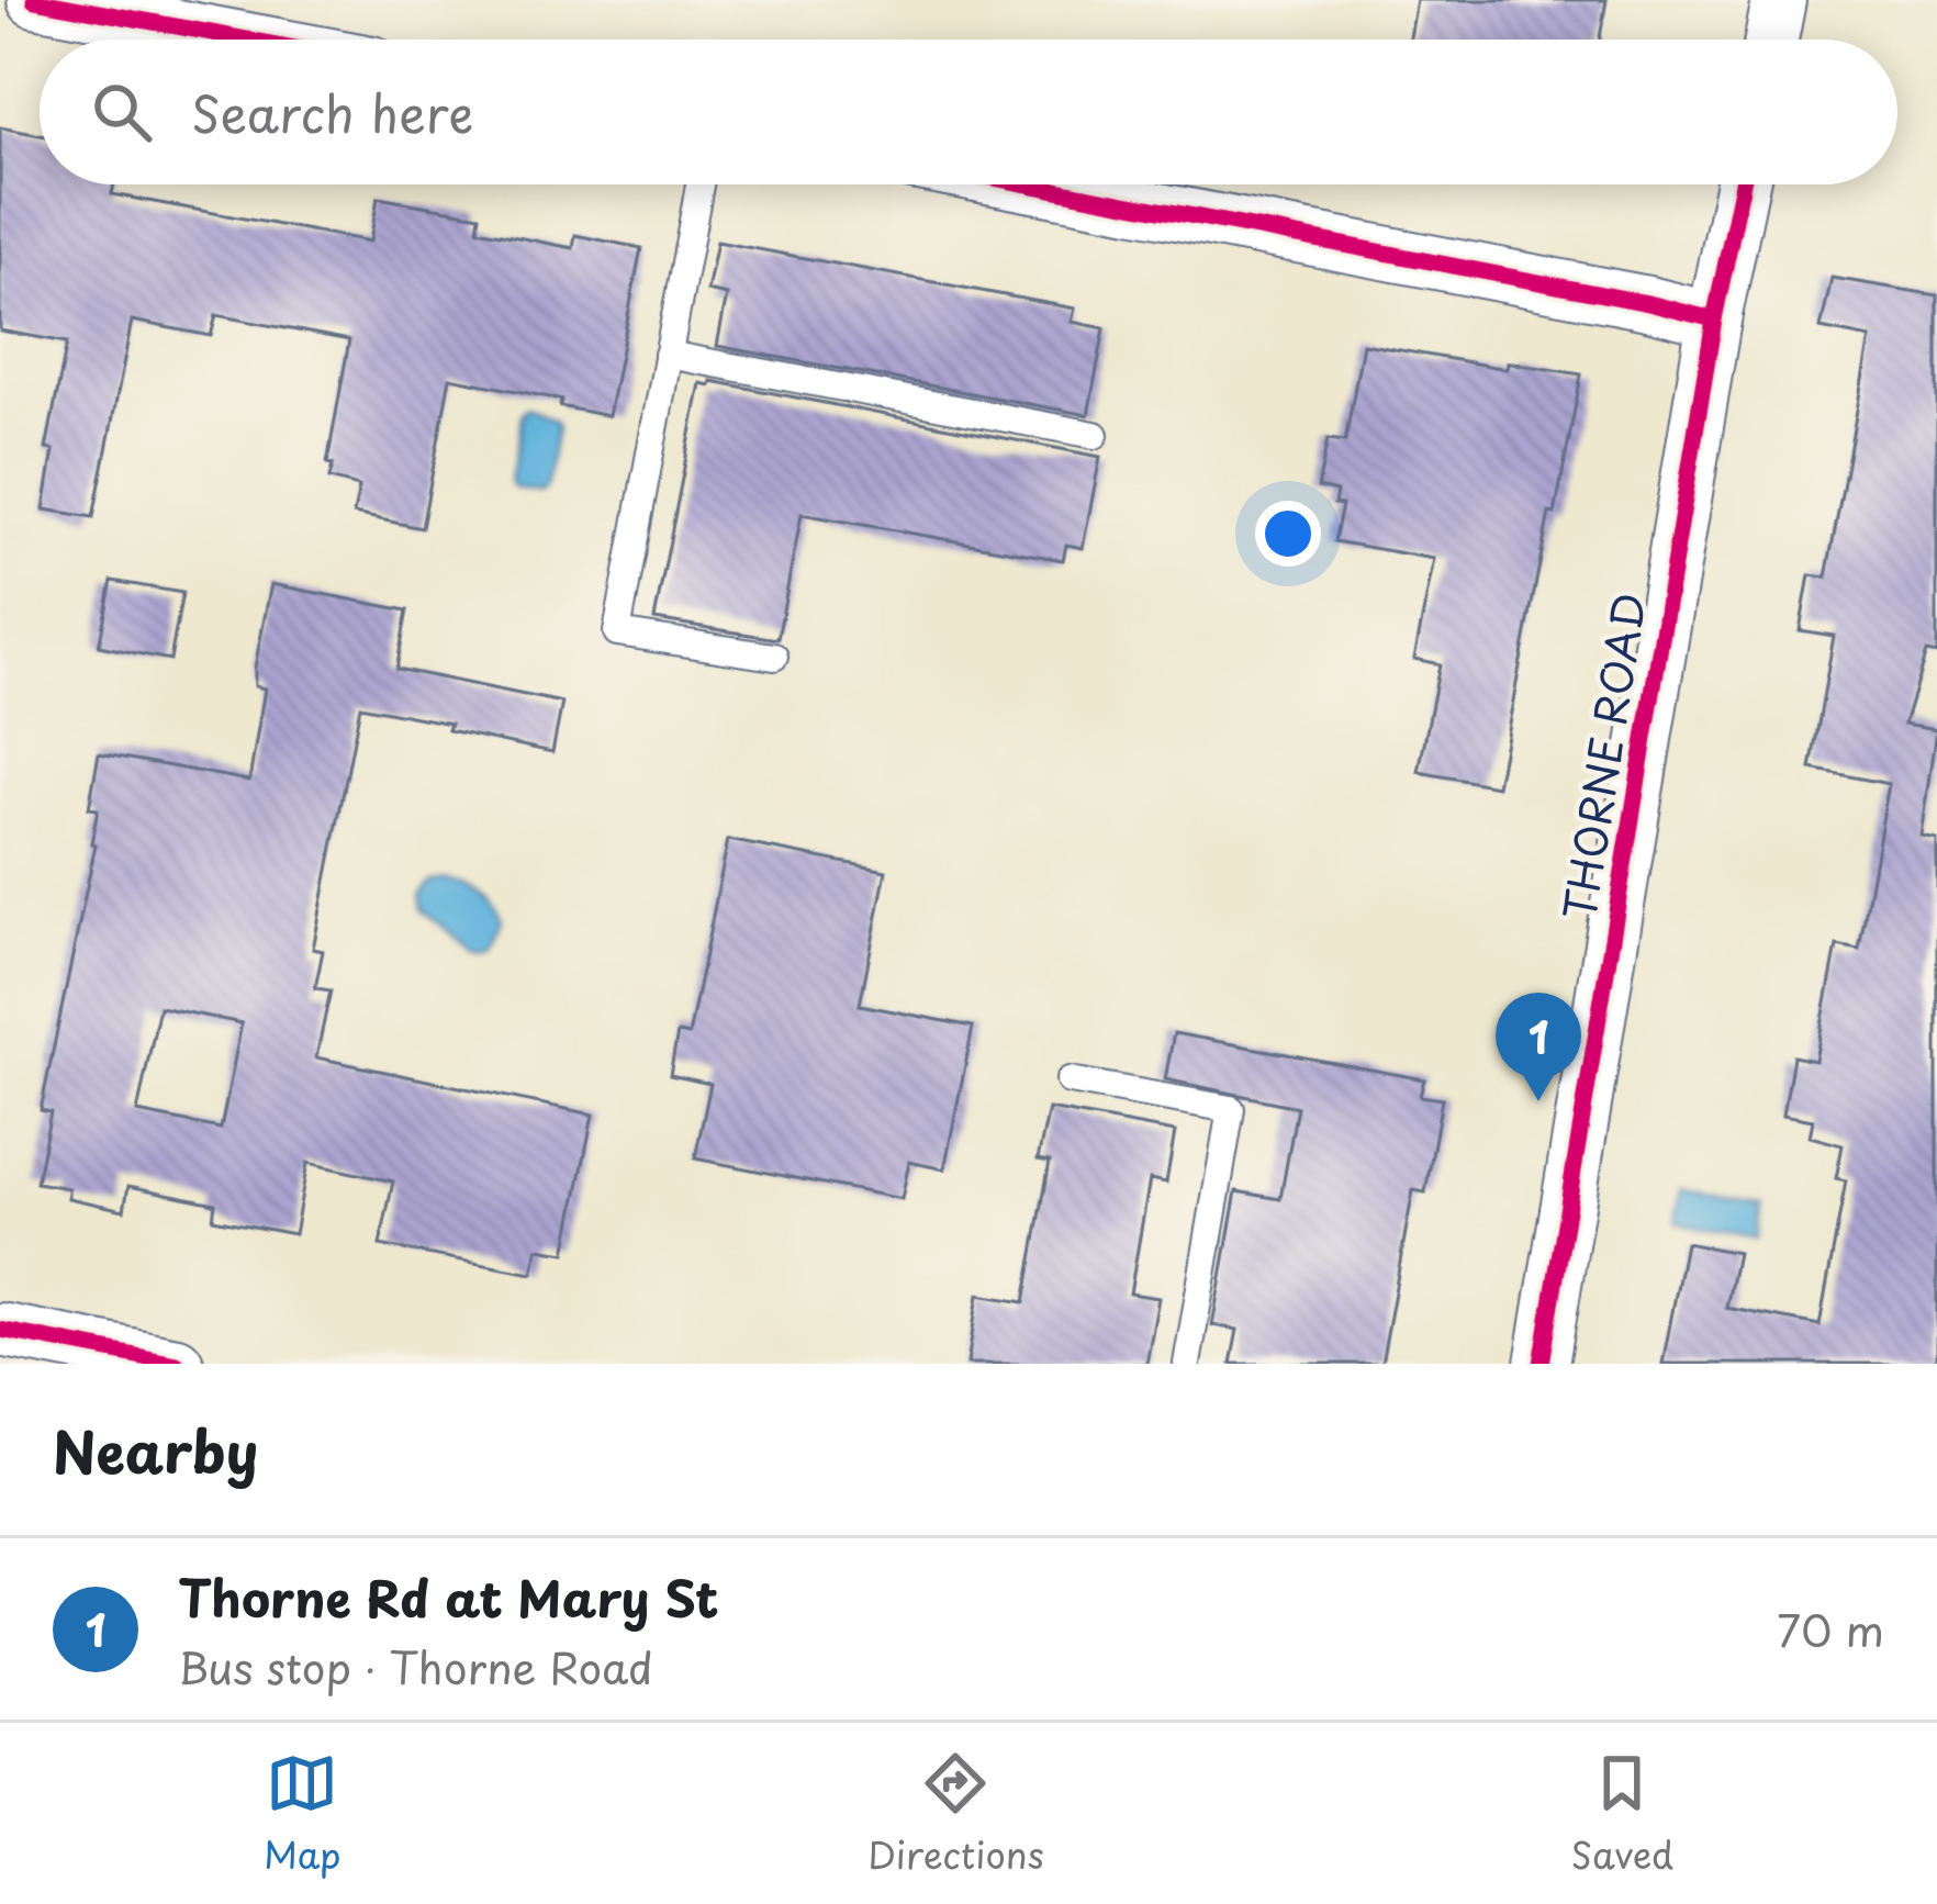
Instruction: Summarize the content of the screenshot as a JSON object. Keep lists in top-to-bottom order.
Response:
{
  "streets": {
    "street": ["THORNE ROAD"]
  },
  "page": {
    "search": "Search here",
    "pins": "1",
    "heading": "Nearby",
    "list": [
      {
        "mark": "1",
        "name": "Thorne Rd at Mary St",
        "note": "Bus stop · Thorne Road",
        "value": "70 m"
      }
    ],
    "nav": ["Map", "Directions", "Saved"]
  }
}
